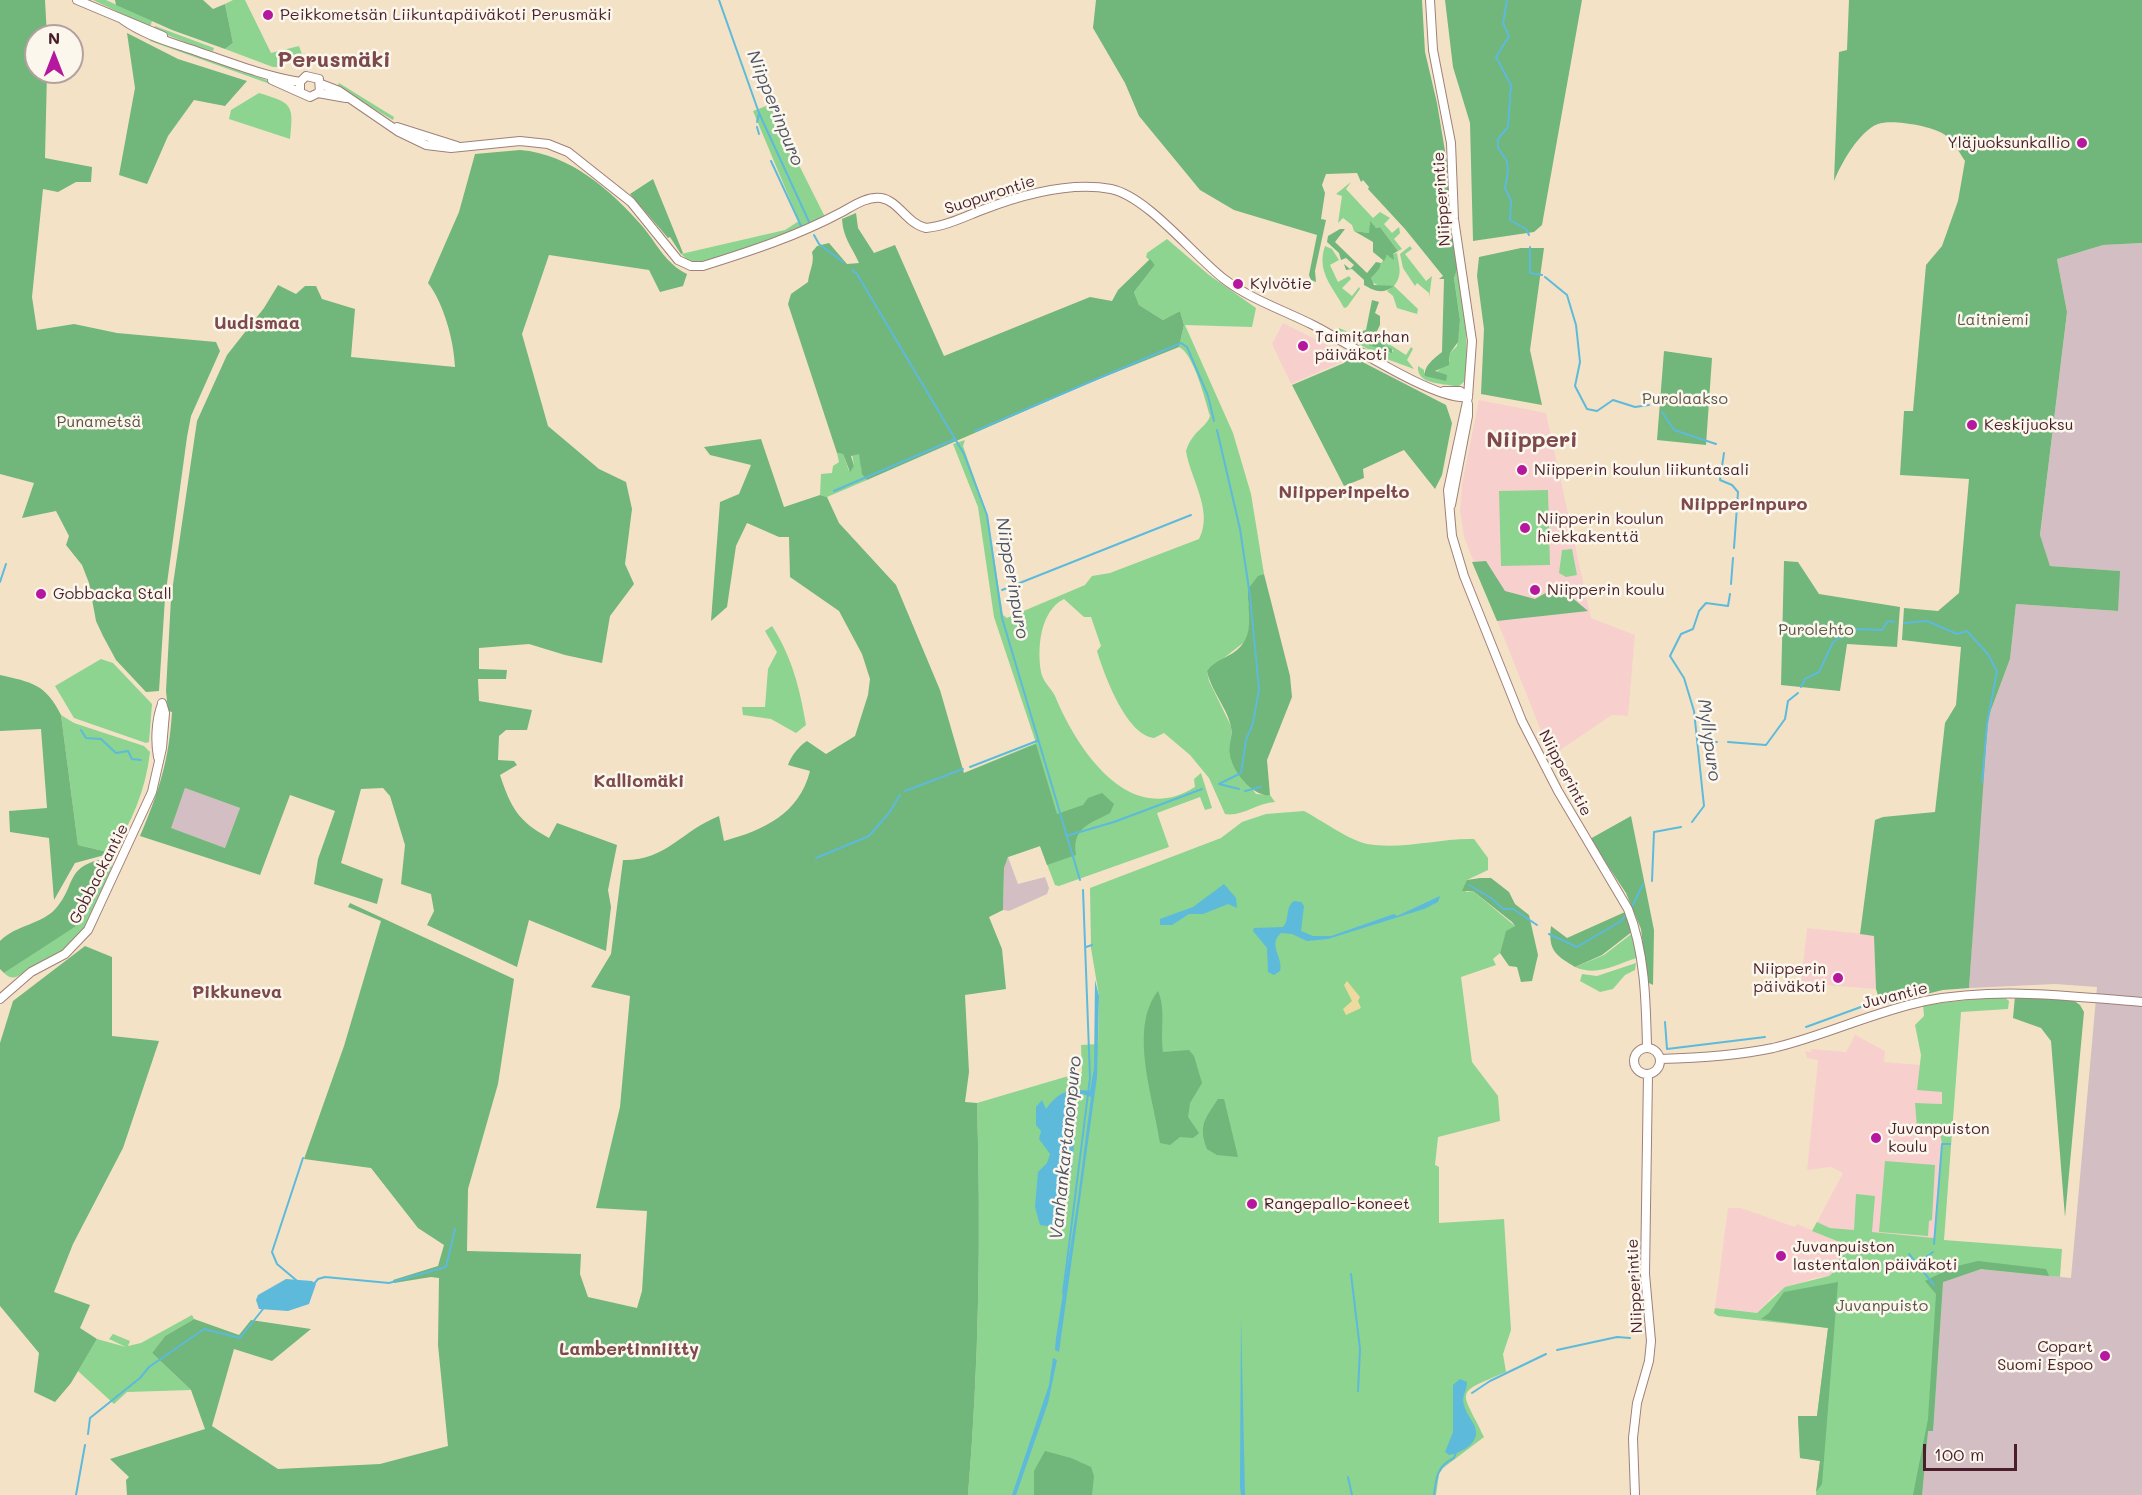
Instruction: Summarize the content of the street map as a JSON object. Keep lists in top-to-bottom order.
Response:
{
  "streets": {
    "street": [
      "Suopurontie",
      "Niipperintie",
      "Gobbackantie",
      "Juvantie"
    ]
  },
  "crossings": [
    ["Suopurontie", "Niipperintie"],
    ["Niipperintie", "Juvantie"]
  ],
  "districts": [
    "Perusmäki",
    "Uudismaa",
    "Niipperi",
    "Niipperinpelto",
    "Niipperinpuro",
    "Kalliomäki",
    "Pikkuneva",
    "Lambertinniitty"
  ],
  "water": ["Niipperinpuro", "Myllypuro", "Vanhankartanonpuro"],
  "parks": [
    "Laitniemi",
    "Purolaakso",
    "Punametsä",
    "Purolehto",
    "Juvanpuisto"
  ],
  "places": [
    "Peikkometsän Liikuntapäiväkoti Perusmäki",
    "Yläjuoksunkallio",
    "Kylvötie",
    "Taimitarhan päiväkoti",
    "Keskijuoksu",
    "Niipperin koulun liikuntasali",
    "Niipperin koulun hiekkakenttä",
    "Niipperin koulu",
    "Gobbacka Stall",
    "Niipperin päiväkoti",
    "Juvanpuiston koulu",
    "Rangepallo-koneet",
    "Juvanpuiston lastentalon päiväkoti",
    "Copart Suomi Espoo"
  ],
  "scale_bar": "100 m",
  "north": "top"
}
